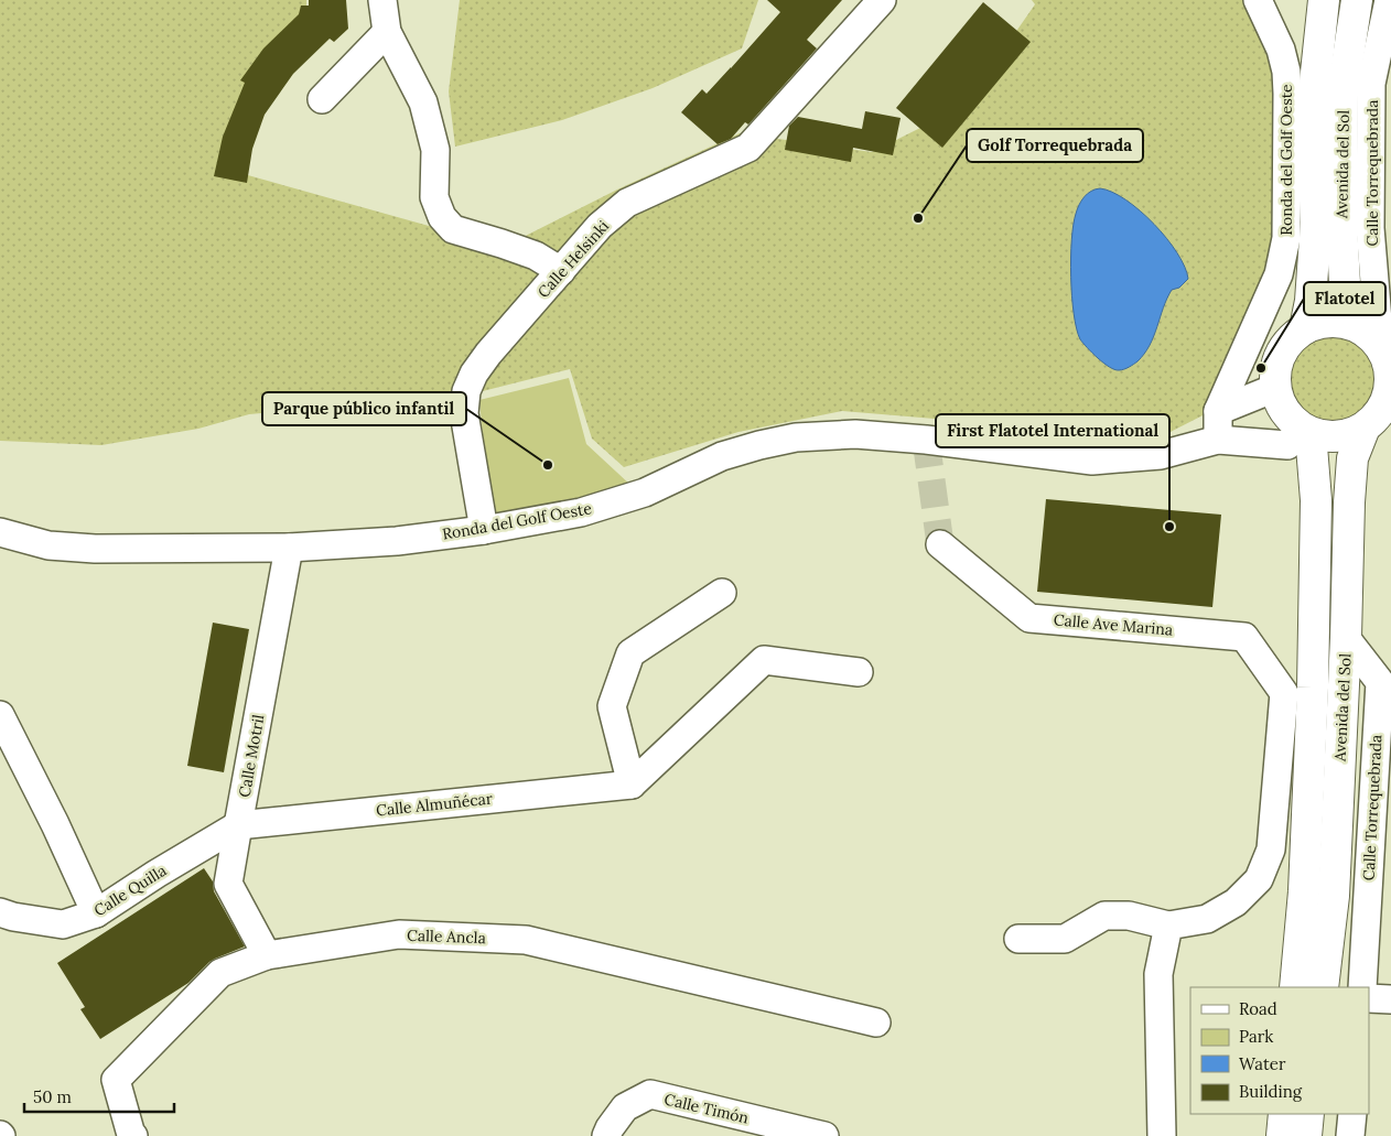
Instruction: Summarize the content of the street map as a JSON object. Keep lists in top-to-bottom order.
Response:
{
  "streets": {
    "main road": ["Avenida del Sol"],
    "street": [
      "Ronda del Golf Oeste",
      "Calle Torrequebrada",
      "Calle Helsinki",
      "Calle Ave Marina",
      "Calle Motril",
      "Calle Almuñécar",
      "Calle Quilla",
      "Calle Ancla",
      "Calle Timón"
    ]
  },
  "crossings": [
    ["Ronda del Golf Oeste", "Avenida del Sol"],
    ["Ronda del Golf Oeste", "Calle Torrequebrada"],
    ["Ronda del Golf Oeste", "Calle Helsinki"],
    ["Ronda del Golf Oeste", "Calle Motril"],
    ["Avenida del Sol", "Calle Torrequebrada"],
    ["Calle Motril", "Calle Almuñécar"],
    ["Calle Motril", "Calle Quilla"],
    ["Calle Motril", "Calle Ancla"],
    ["Calle Almuñécar", "Calle Quilla"]
  ],
  "places": [
    "Golf Torrequebrada",
    "Flatotel",
    "Parque público infantil",
    "First Flatotel International"
  ],
  "legend": [
    "Road",
    "Park",
    "Water",
    "Building"
  ],
  "scale_bar": "50 m"
}
